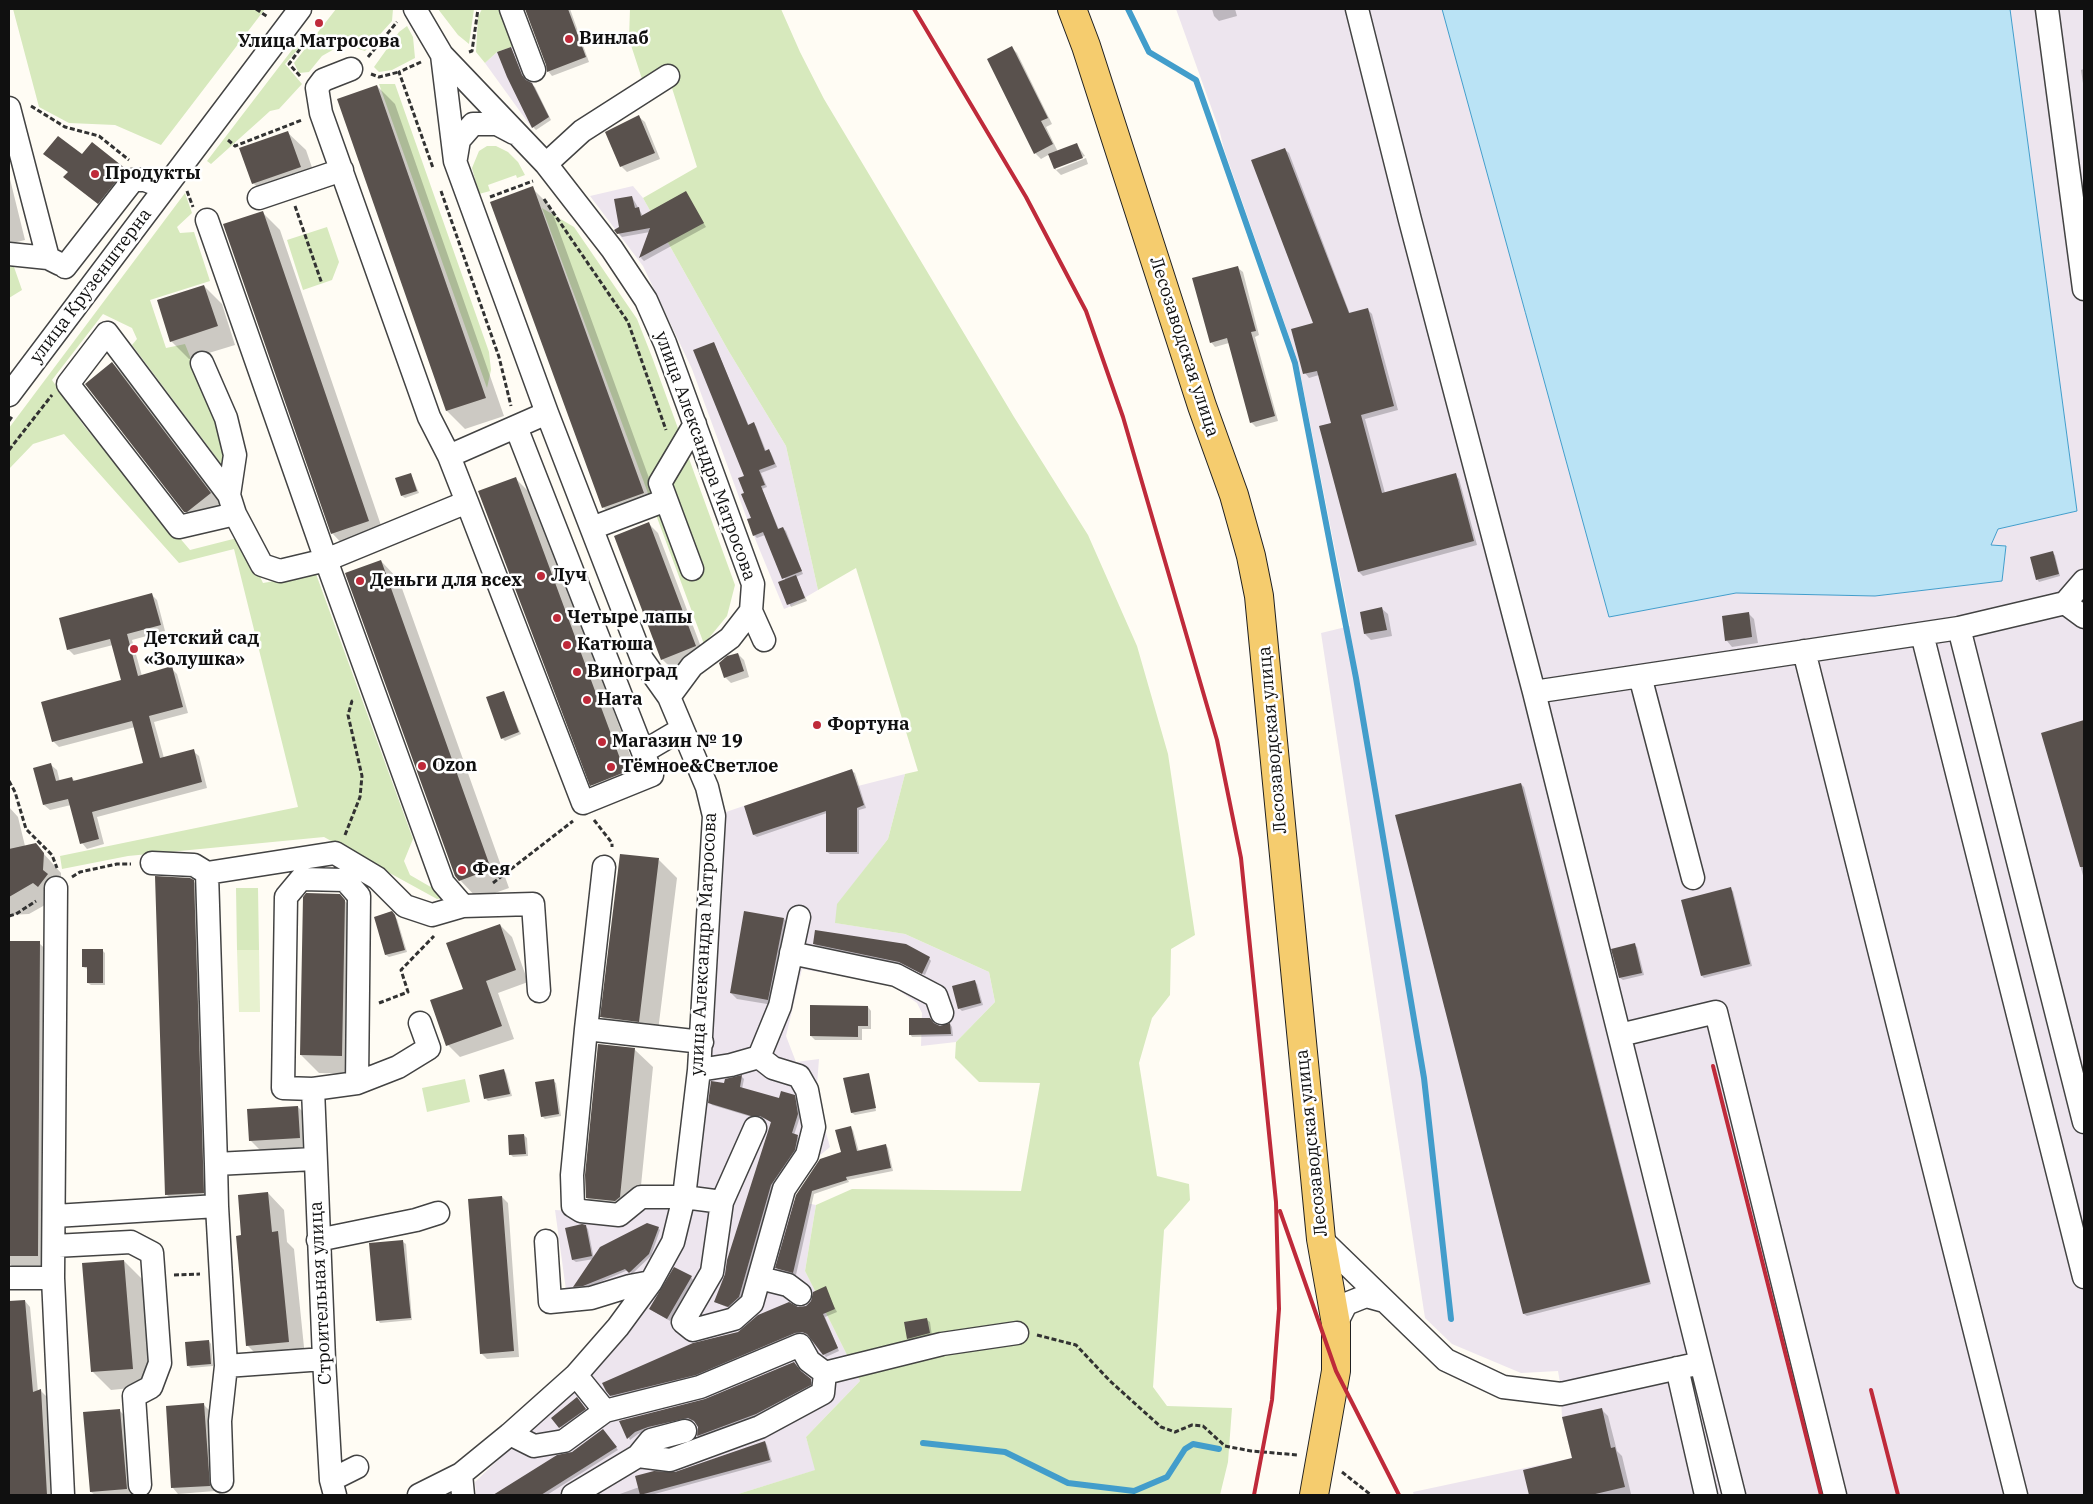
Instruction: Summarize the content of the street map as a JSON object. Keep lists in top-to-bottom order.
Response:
{
  "streets": {
    "main road": ["Лесозаводская улица"],
    "street": ["улица Крузенштерна", "улица Александра Матросова", "Строительная улица"]
  },
  "places": [
    "Улица Матросова",
    "Винлаб",
    "Продукты",
    "Луч",
    "Деньги для всех",
    "Четыре лапы",
    "Катюша",
    "Детский сад «Золушка»",
    "Виноград",
    "Ната",
    "Фортуна",
    "Магазин № 19",
    "Ozon",
    "Тёмное&Светлое",
    "Фея"
  ]
}
